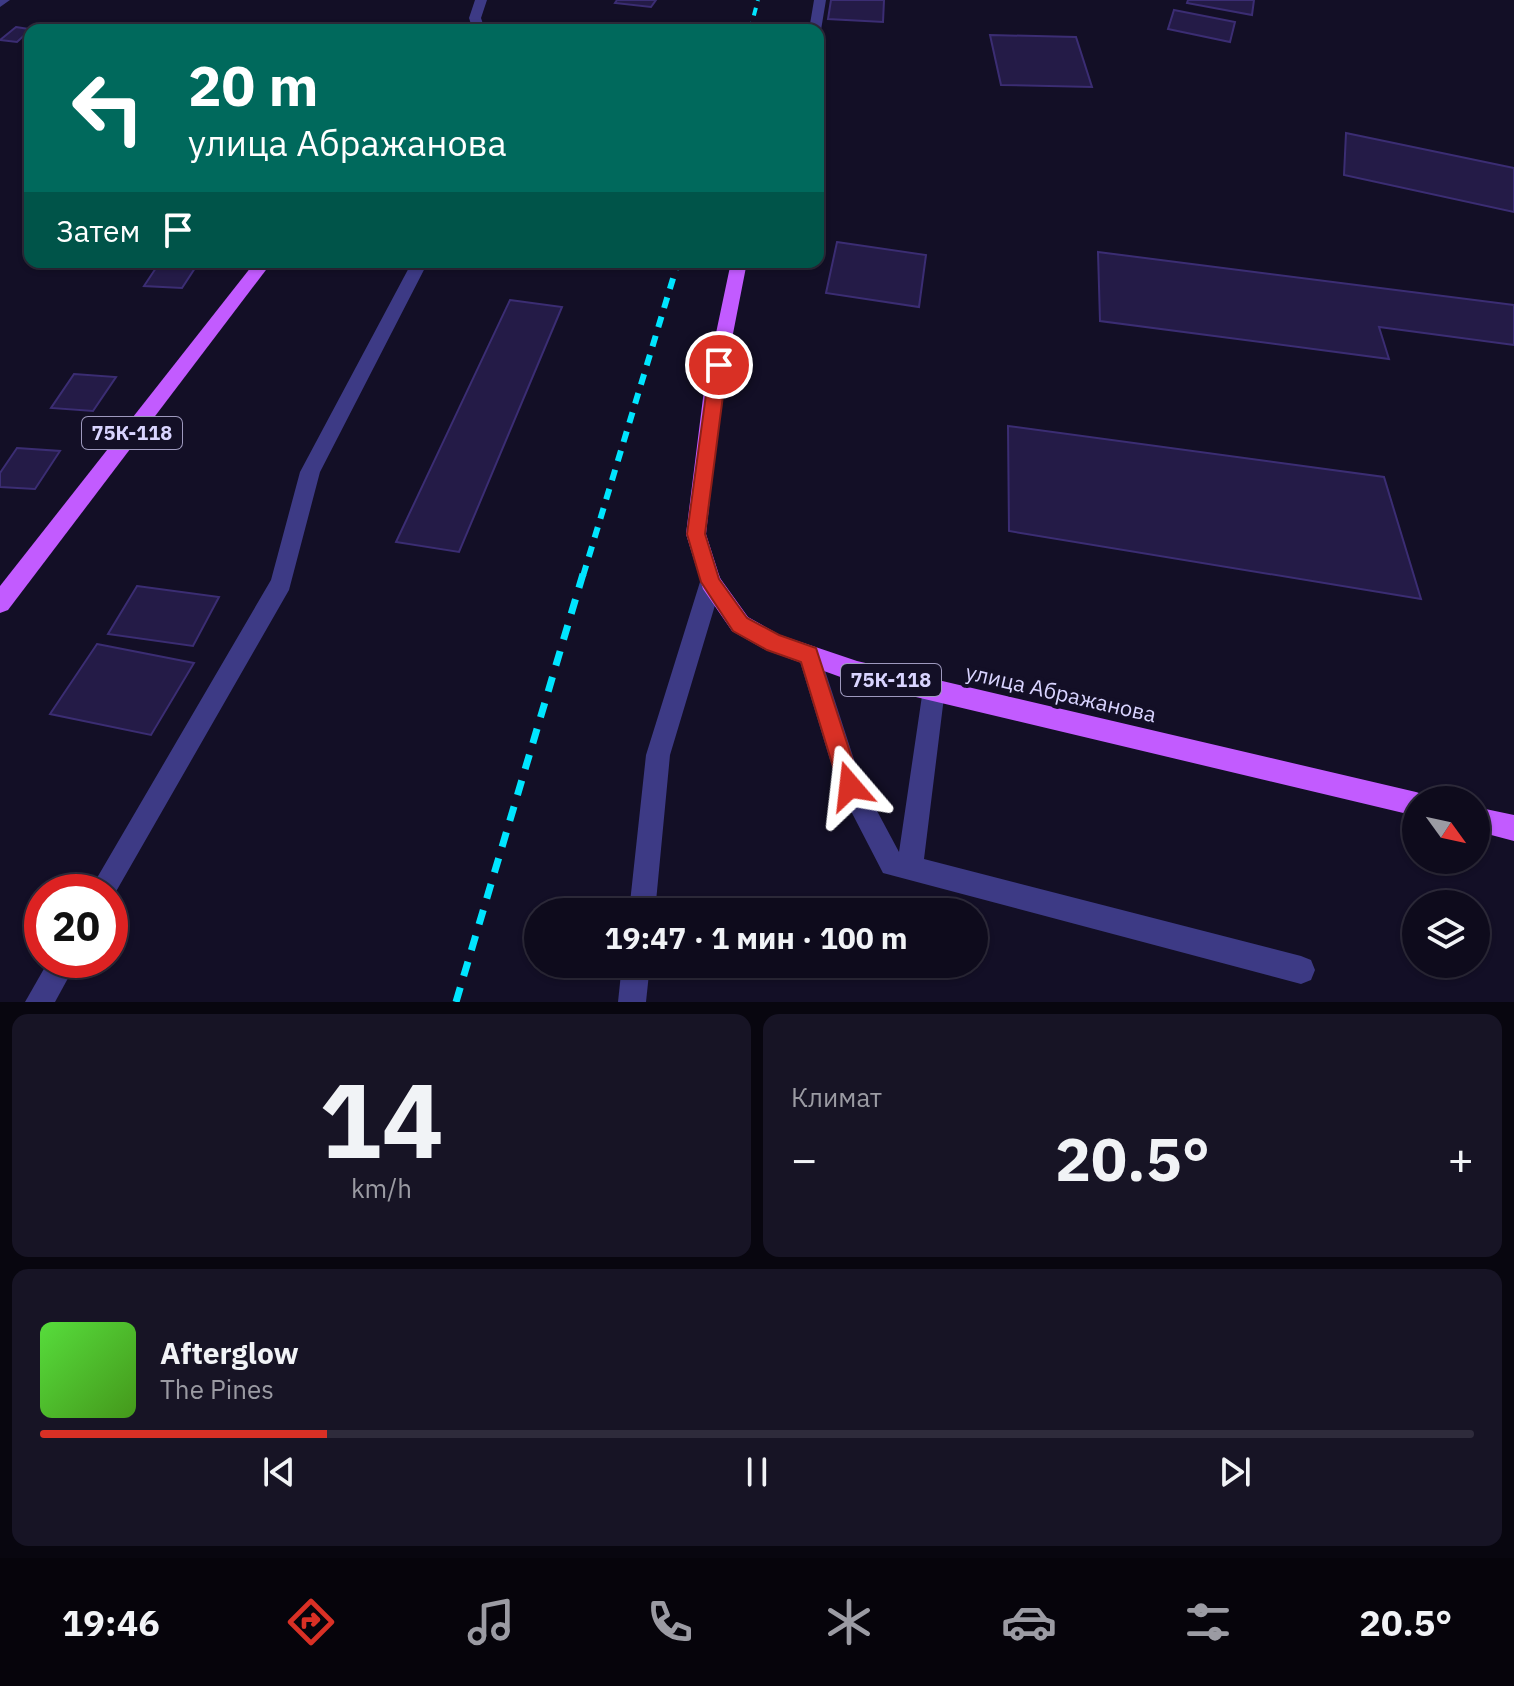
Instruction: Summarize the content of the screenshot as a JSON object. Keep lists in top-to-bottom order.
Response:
{
  "streets": {
    "main road": ["75К-118", "улица Абражанова"]
  },
  "north": "bottom right",
  "page": {
    "turn": ["20 m", "улица Абражанова"],
    "then": "Затем",
    "limit": "20",
    "trip": "19:47 · 1 мин · 100 m",
    "tile": [
      ["14", "km/h"],
      "Климат"
    ],
    "heat": ["−", "20.5°", "+"],
    "song": ["Afterglow", "The Pines"],
    "tabs": ["19:46", "20.5°"]
  }
}
